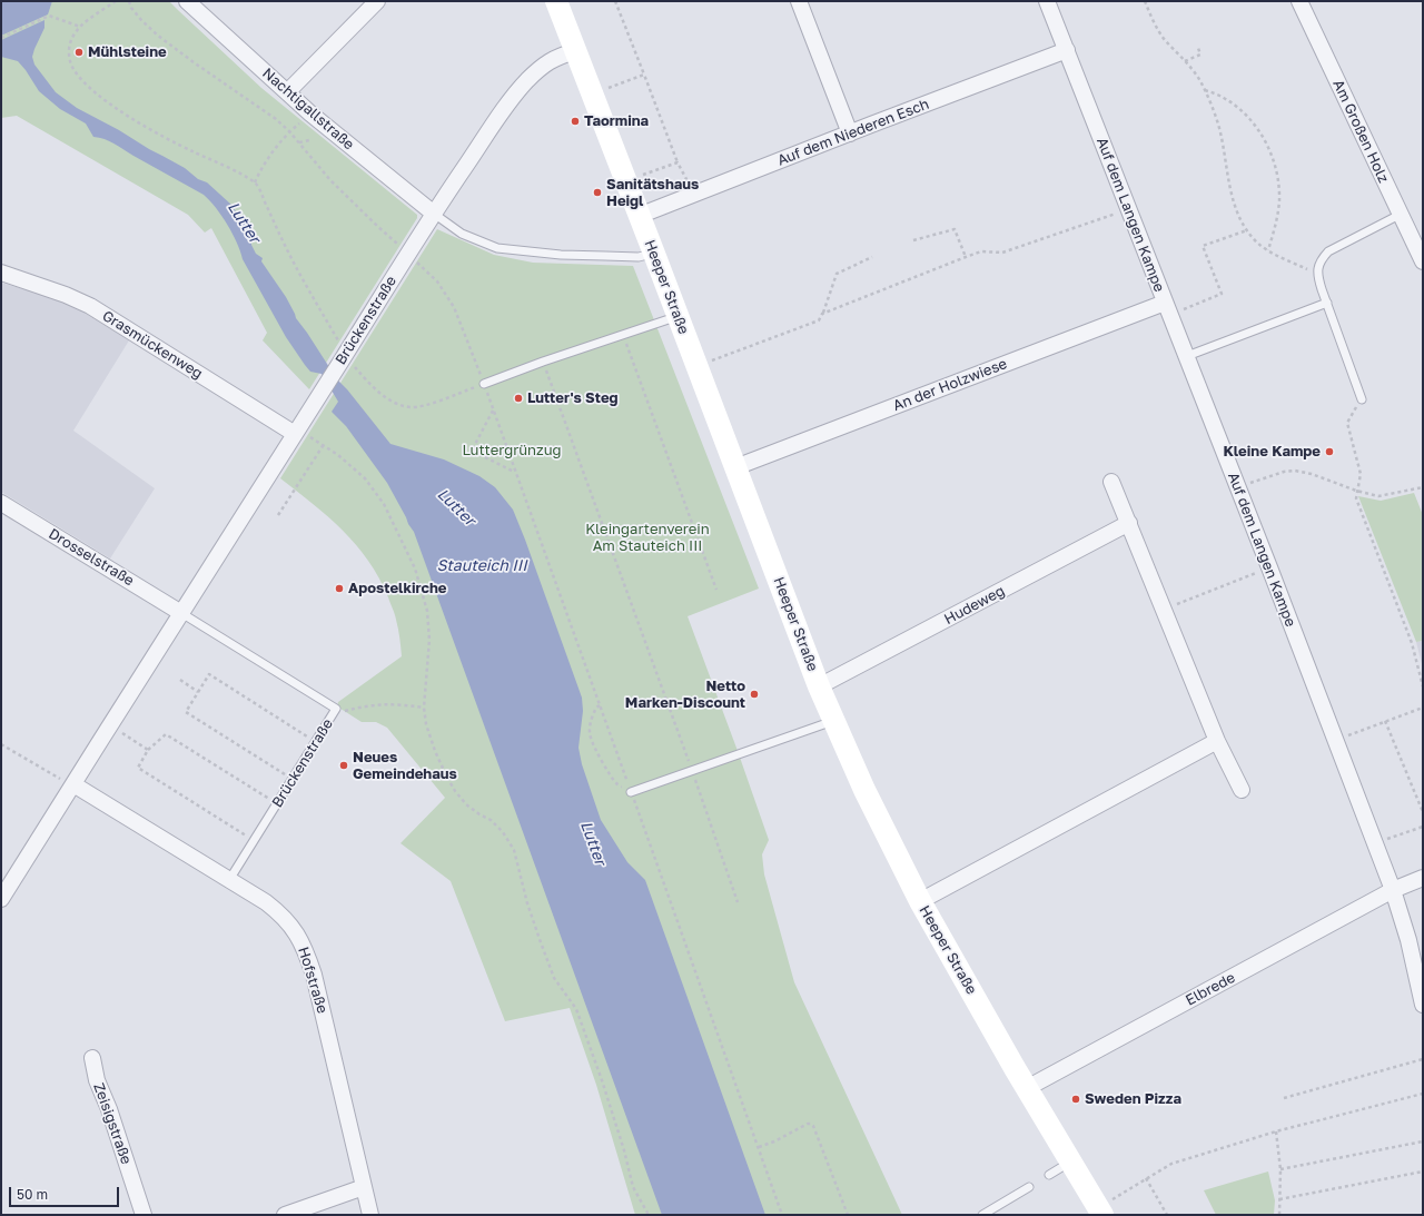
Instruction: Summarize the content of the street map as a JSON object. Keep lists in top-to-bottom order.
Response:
{
  "streets": {
    "main road": ["Heeper Straße"],
    "street": [
      "Nachtigallstraße",
      "Am Großen Holz",
      "Auf dem Niederen Esch",
      "Auf dem Langen Kampe",
      "Brückenstraße",
      "Grasmückenweg",
      "An der Holzwiese",
      "Drosselstraße",
      "Hudeweg",
      "Hofstraße",
      "Elbrede",
      "Zeisigstraße"
    ]
  },
  "crossings": [
    ["Nachtigallstraße", "Brückenstraße"],
    ["Auf dem Niederen Esch", "Auf dem Langen Kampe"],
    ["Auf dem Niederen Esch", "Heeper Straße"],
    ["Auf dem Langen Kampe", "An der Holzwiese"],
    ["Auf dem Langen Kampe", "Elbrede"],
    ["Heeper Straße", "Brückenstraße"],
    ["Heeper Straße", "An der Holzwiese"],
    ["Heeper Straße", "Hudeweg"],
    ["Heeper Straße", "Elbrede"],
    ["Brückenstraße", "Grasmückenweg"],
    ["Brückenstraße", "Drosselstraße"],
    ["Brückenstraße", "Hofstraße"]
  ],
  "water": ["Lutter", "Stauteich III"],
  "parks": ["Luttergrünzug", "Kleingartenverein Am Stauteich III"],
  "places": [
    "Mühlsteine",
    "Taormina",
    "Sanitätshaus Heigl",
    "Lutter's Steg",
    "Kleine Kampe",
    "Apostelkirche",
    "Netto Marken-Discount",
    "Neues Gemeindehaus",
    "Sweden Pizza"
  ],
  "scale_bar": "50 m"
}
